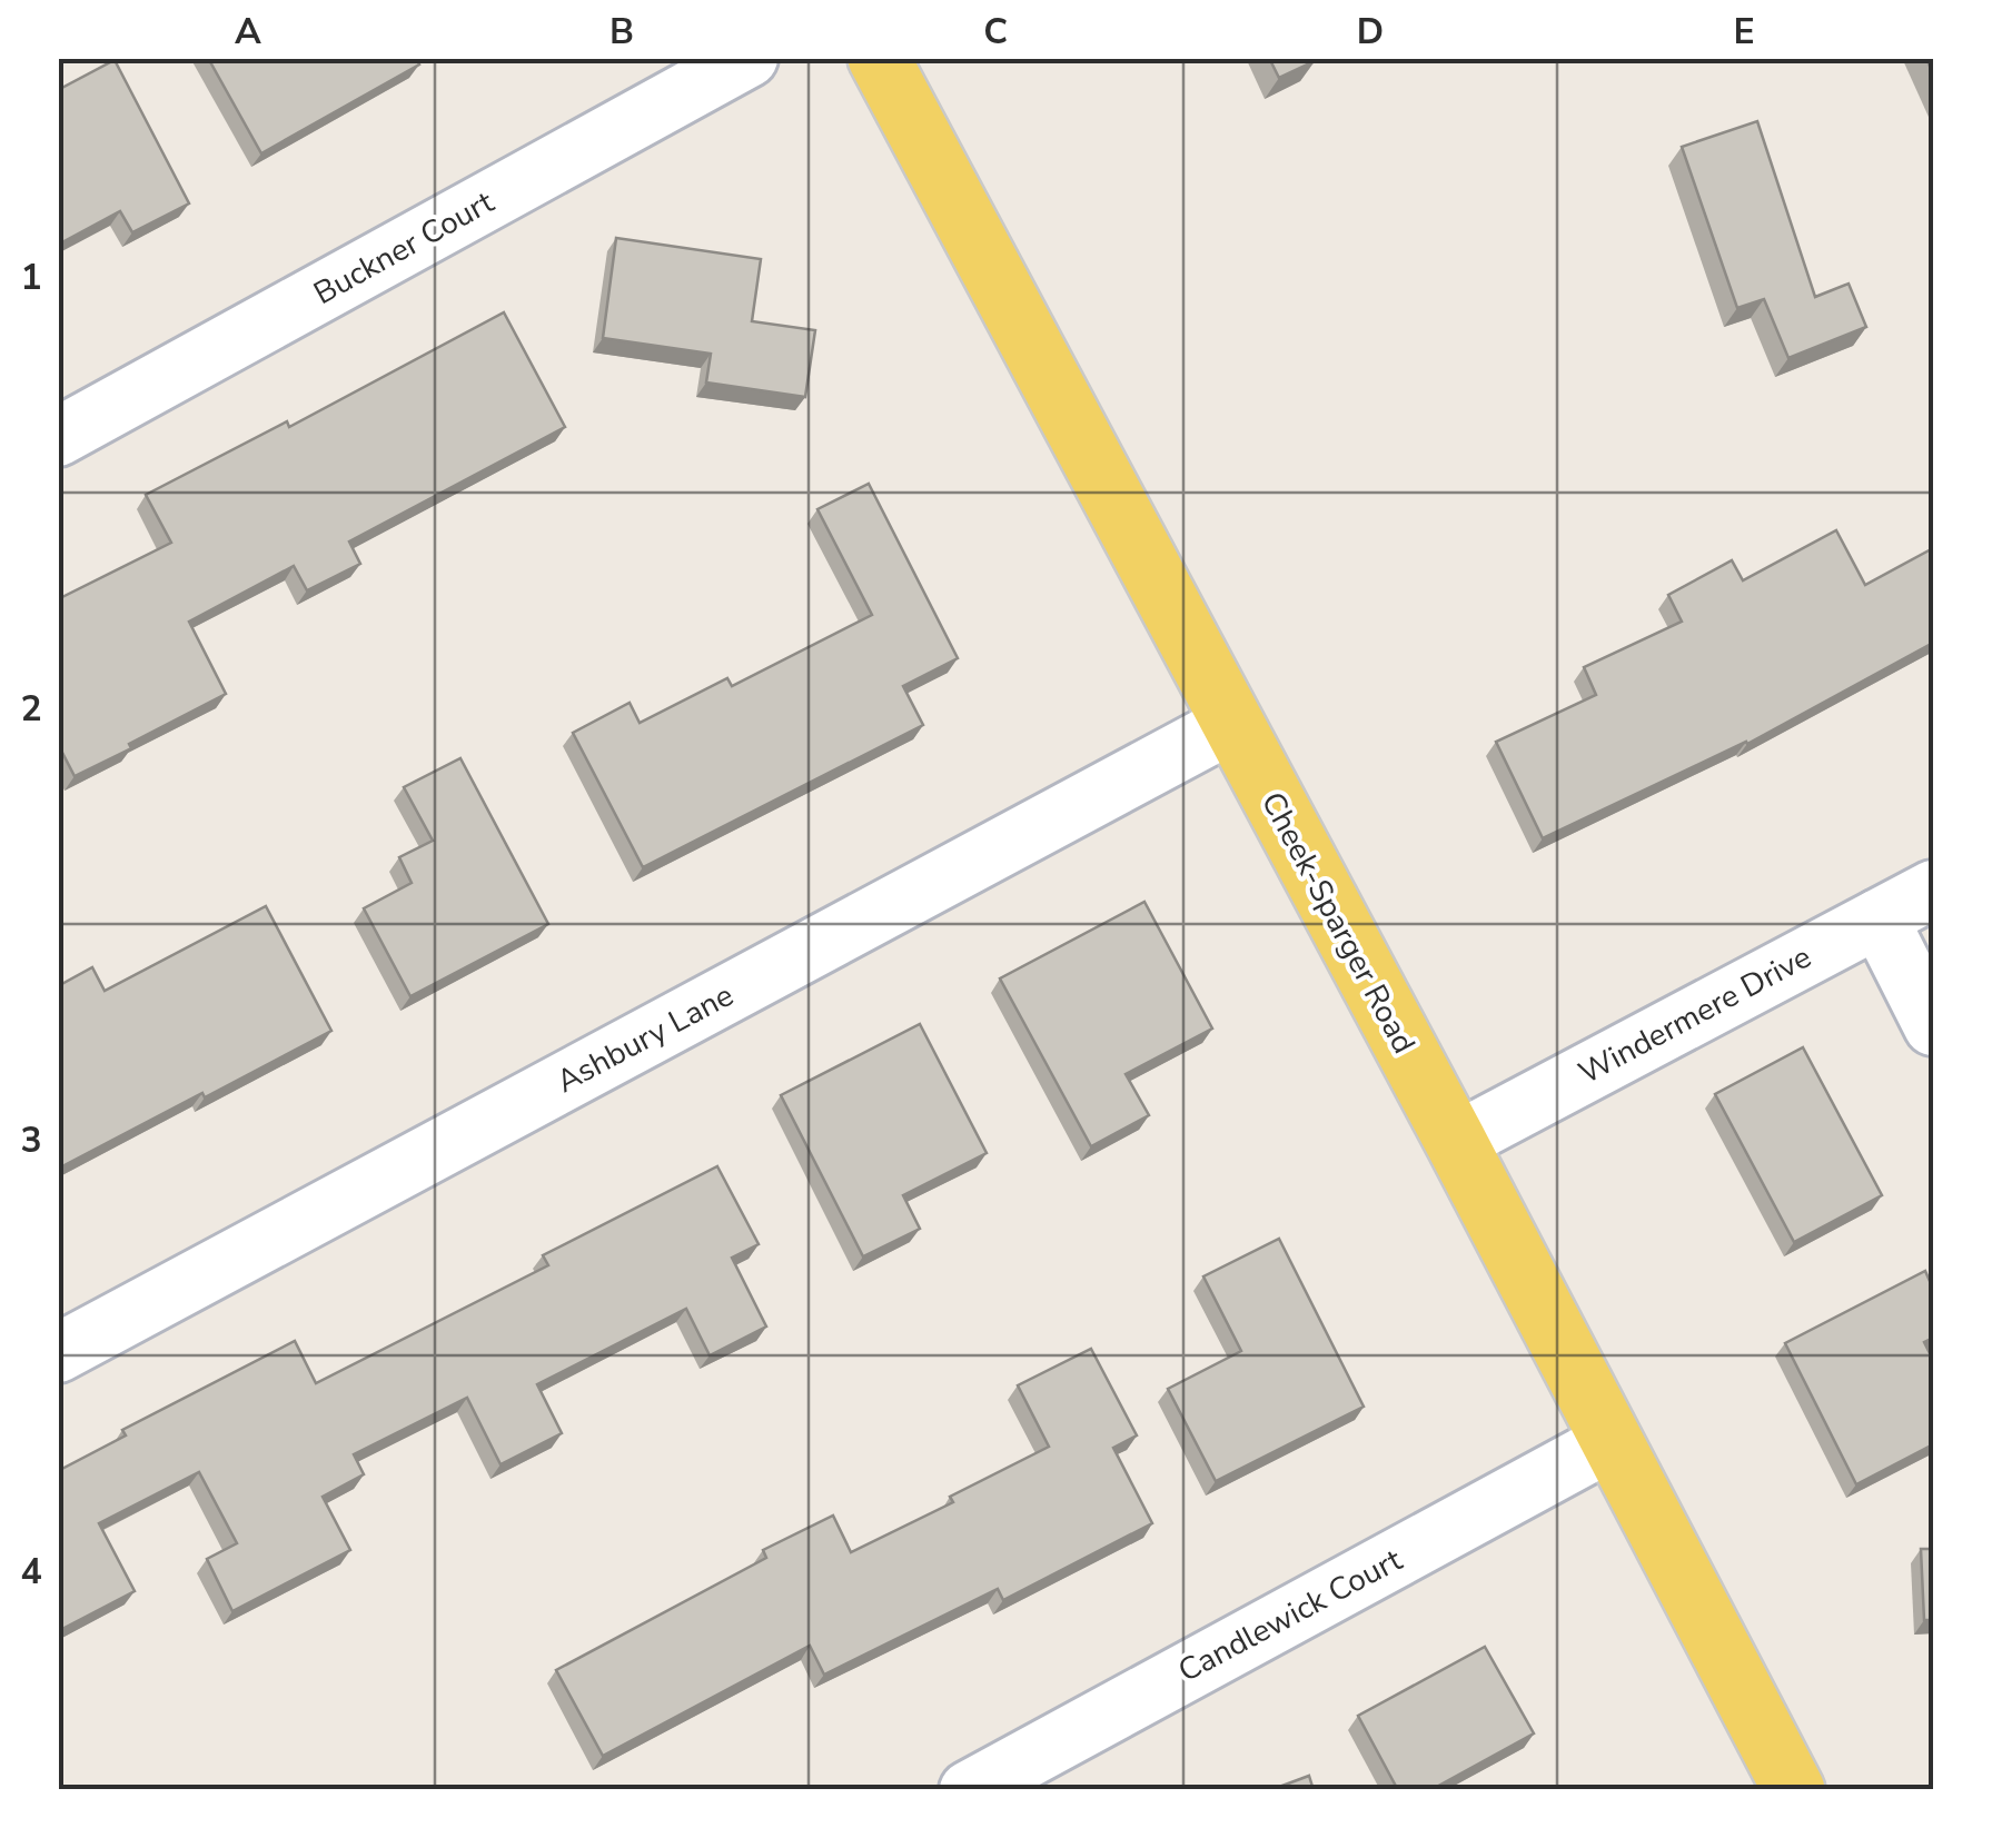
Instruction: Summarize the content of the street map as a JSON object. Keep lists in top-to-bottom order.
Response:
{
  "streets": {
    "main road": ["Cheek-Sparger Road"],
    "street": [
      "Buckner Court",
      "Windermere Drive",
      "Ashbury Lane",
      "Candlewick Court"
    ]
  },
  "crossings": [
    ["Cheek-Sparger Road", "Windermere Drive"],
    ["Cheek-Sparger Road", "Ashbury Lane"],
    ["Cheek-Sparger Road", "Candlewick Court"]
  ],
  "grid": {
    "columns": [
      "A",
      "B",
      "C",
      "D",
      "E"
    ],
    "rows": [
      "1",
      "2",
      "3",
      "4"
    ]
  }
}
